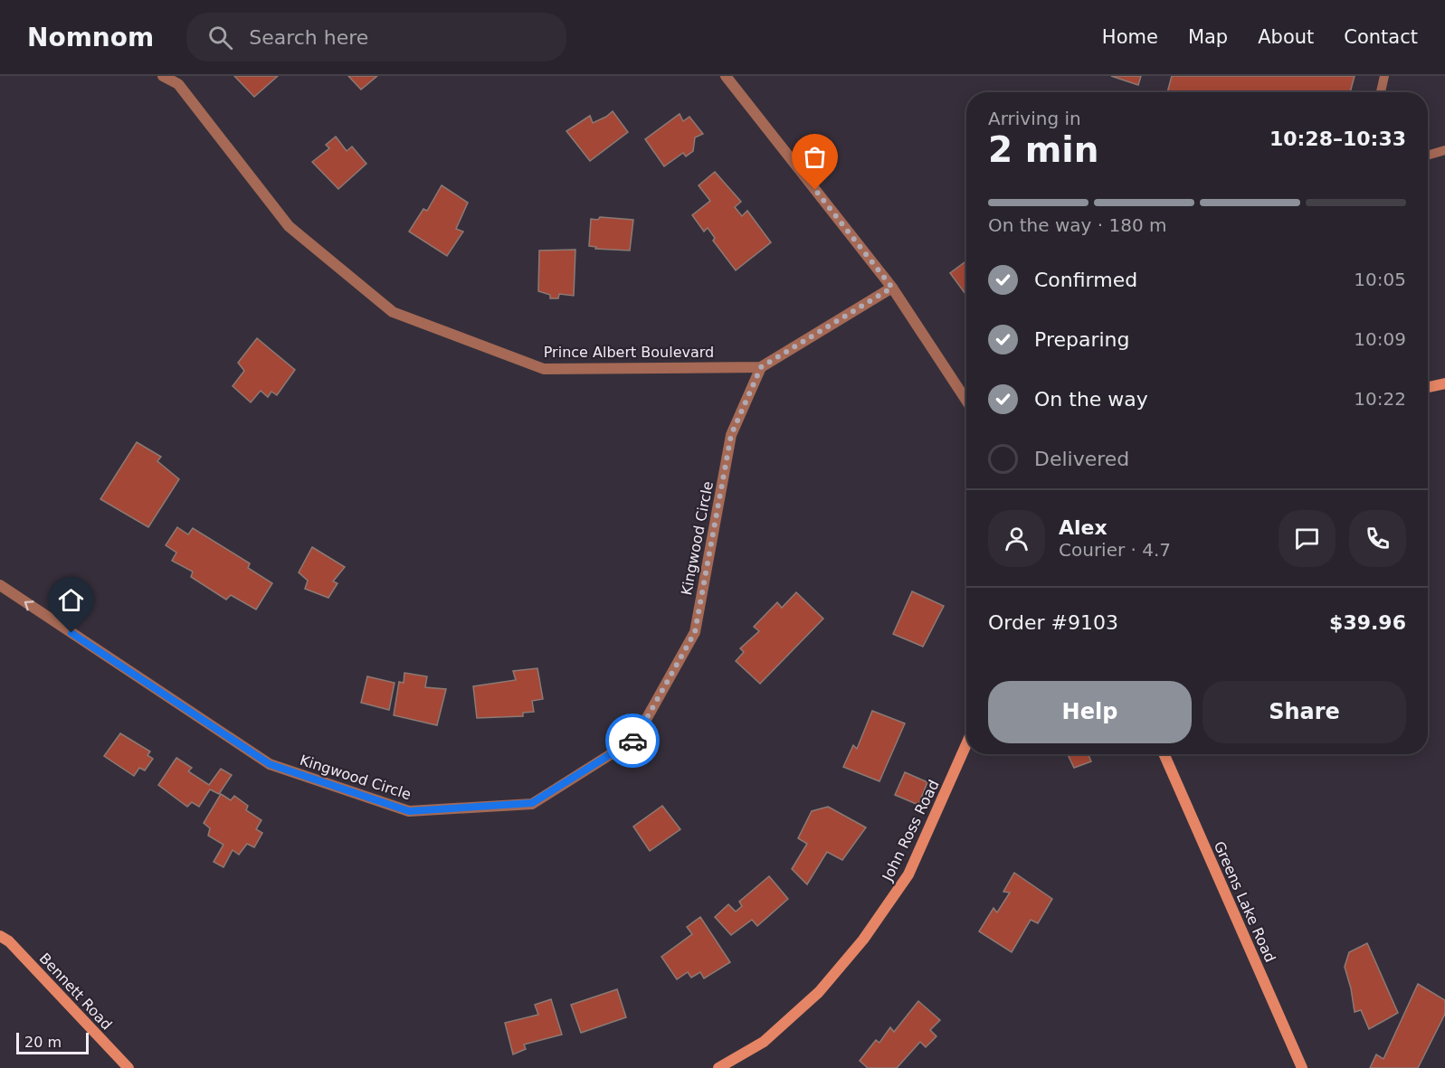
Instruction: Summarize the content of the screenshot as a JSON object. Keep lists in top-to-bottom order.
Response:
{
  "streets": {
    "street": [
      "Prince Albert Boulevard",
      "Kingwood Circle",
      "John Ross Road",
      "Greens Lake Road",
      "Bennett Road"
    ]
  },
  "crossings": [
    ["Prince Albert Boulevard", "Kingwood Circle"]
  ],
  "scale_bar": "20 m",
  "page": {
    "header": "Nomnom",
    "search": "Search here",
    "nav": [
      "Home",
      "Map",
      "About",
      "Contact"
    ],
    "heading": ["2 min", "Arriving in", "10:28–10:33"],
    "panel": [
      "Alex",
      "Courier · 4.7",
      "Order #9103",
      "$39.96"
    ],
    "bar": "On the way · 180 m",
    "list": [
      ["Confirmed", "10:05"],
      ["Preparing", "10:09"],
      ["On the way", "10:22"],
      "Delivered"
    ],
    "buttons": ["Help", "Share"],
    "scale": "20 m"
  }
}
